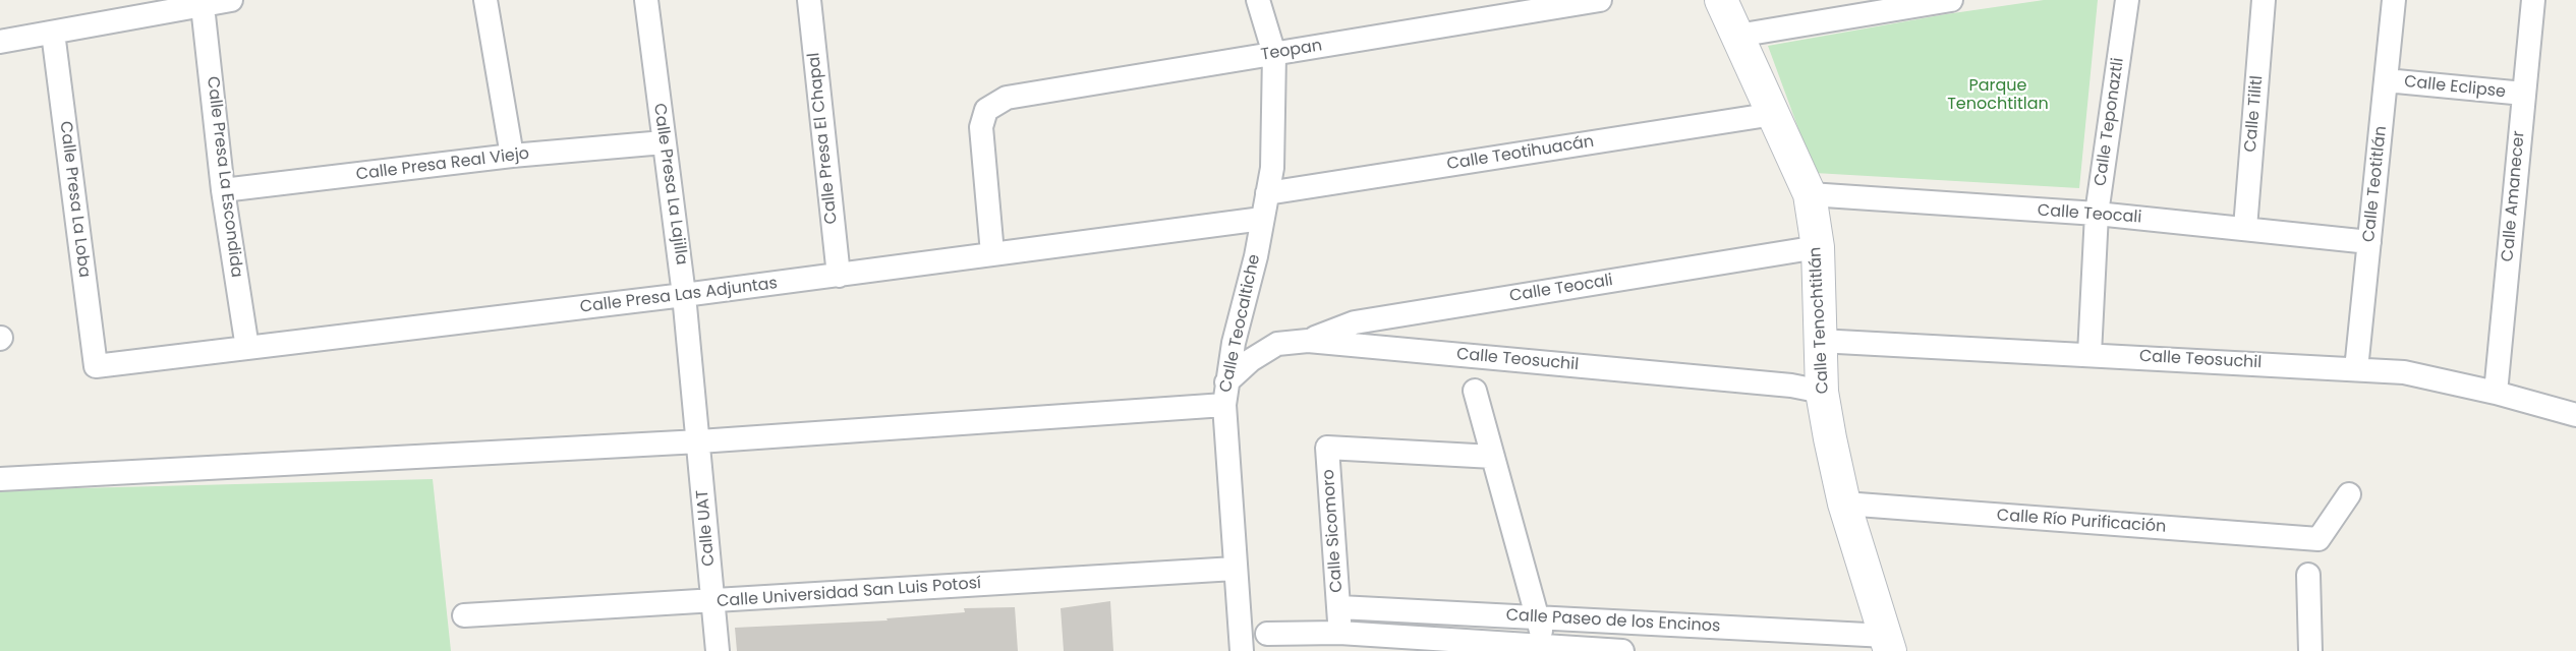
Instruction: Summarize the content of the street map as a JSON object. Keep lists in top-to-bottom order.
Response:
{
  "streets": {
    "street": [
      "Teopan",
      "Calle Eclipse",
      "Calle Tilitl",
      "Calle Teponaztli",
      "Calle Presa El Chapal",
      "Calle Teotihuacán",
      "Calle Presa Real Viejo",
      "Calle Presa La Escondida",
      "Calle Presa La Lajilla",
      "Calle Teotitlán",
      "Calle Amanecer",
      "Calle Presa La Loba",
      "Calle Teocali",
      "Calle Presa Las Adjuntas",
      "Calle Tenochtitlán",
      "Calle Teocaltiche",
      "Calle Teosuchil",
      "Calle Río Purificación",
      "Calle UAT",
      "Calle Sicomoro",
      "Calle Universidad San Luis Potosí",
      "Calle Paseo de los Encinos"
    ]
  },
  "crossings": [
    ["Teopan", "Calle Presa Las Adjuntas"],
    ["Teopan", "Calle Teocaltiche"],
    ["Calle Eclipse", "Calle Teotitlán"],
    ["Calle Eclipse", "Calle Amanecer"],
    ["Calle Tilitl", "Calle Teocali"],
    ["Calle Teponaztli", "Calle Teocali"],
    ["Calle Teponaztli", "Calle Teosuchil"],
    ["Calle Presa El Chapal", "Calle Presa Las Adjuntas"],
    ["Calle Teotihuacán", "Calle Tenochtitlán"],
    ["Calle Teotihuacán", "Calle Teocaltiche"],
    ["Calle Presa Real Viejo", "Calle Presa La Escondida"],
    ["Calle Presa Real Viejo", "Calle Presa La Lajilla"],
    ["Calle Presa La Escondida", "Calle Presa Las Adjuntas"],
    ["Calle Presa La Lajilla", "Calle Presa Las Adjuntas"],
    ["Calle Presa La Lajilla", "Calle UAT"],
    ["Calle Teotitlán", "Calle Teocali"],
    ["Calle Teotitlán", "Calle Teosuchil"],
    ["Calle Amanecer", "Calle Teosuchil"],
    ["Calle Presa La Loba", "Calle Presa Las Adjuntas"],
    ["Calle Teocali", "Calle Tenochtitlán"],
    ["Calle Teocali", "Calle Teosuchil"],
    ["Calle Presa Las Adjuntas", "Calle Teocaltiche"],
    ["Calle Tenochtitlán", "Calle Teosuchil"],
    ["Calle Tenochtitlán", "Calle Río Purificación"],
    ["Calle Tenochtitlán", "Calle Paseo de los Encinos"],
    ["Calle Teocaltiche", "Calle Teosuchil"],
    ["Calle Teocaltiche", "Calle Universidad San Luis Potosí"],
    ["Calle UAT", "Calle Universidad San Luis Potosí"],
    ["Calle Sicomoro", "Calle Paseo de los Encinos"]
  ],
  "parks": ["Parque Tenochtitlan"]
}
